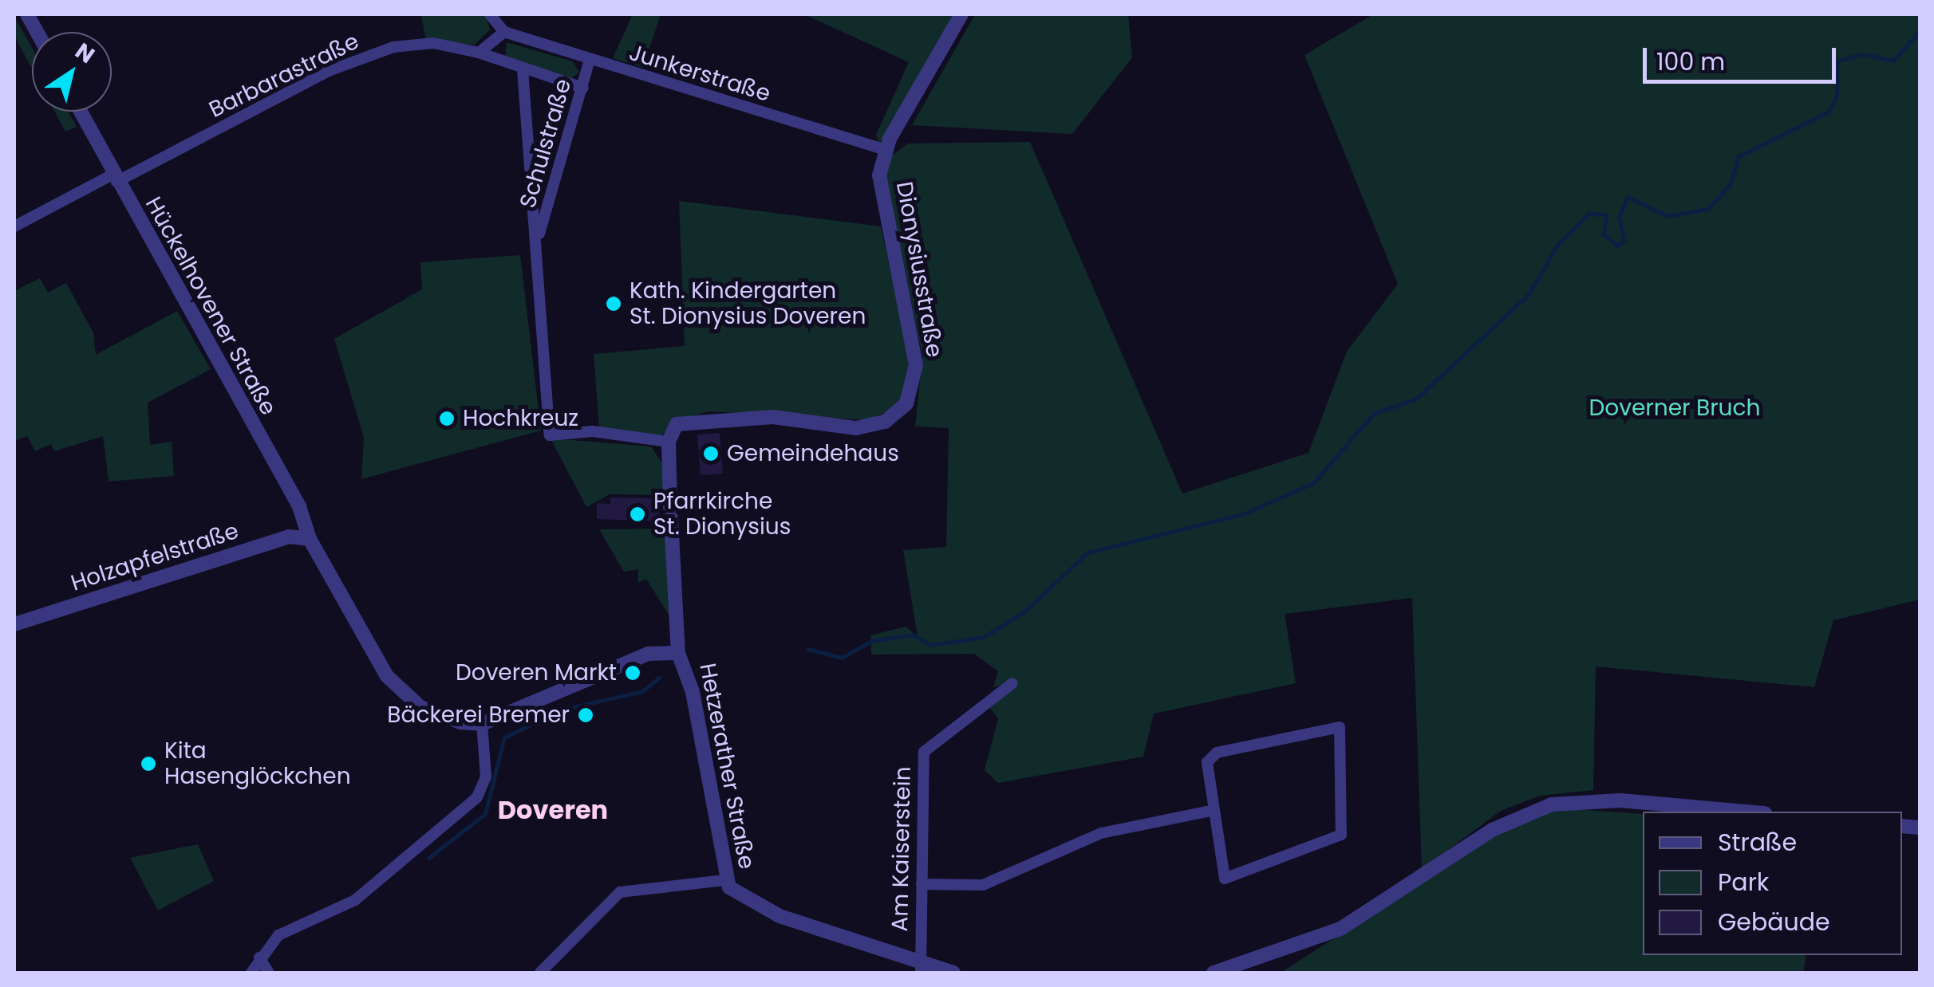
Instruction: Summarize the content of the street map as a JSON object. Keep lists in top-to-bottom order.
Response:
{
  "streets": {
    "street": [
      "Junkerstraße",
      "Barbarastraße",
      "Schulstraße",
      "Dionysiusstraße",
      "Hückelhovener Straße",
      "Holzapfelstraße",
      "Hetzerather Straße",
      "Am Kaiserstein"
    ]
  },
  "crossings": [
    ["Junkerstraße", "Schulstraße"],
    ["Junkerstraße", "Dionysiusstraße"],
    ["Barbarastraße", "Schulstraße"],
    ["Barbarastraße", "Hückelhovener Straße"],
    ["Schulstraße", "Dionysiusstraße"],
    ["Hückelhovener Straße", "Holzapfelstraße"],
    ["Hetzerather Straße", "Am Kaiserstein"]
  ],
  "districts": ["Doveren"],
  "parks": ["Doverner Bruch"],
  "places": [
    "Kath. Kindergarten St. Dionysius Doveren",
    "Hochkreuz",
    "Gemeindehaus",
    "Pfarrkirche St. Dionysius",
    "Doveren Markt",
    "Bäckerei Bremer",
    "Kita Hasenglöckchen"
  ],
  "legend": ["Straße", "Park", "Gebäude"],
  "scale_bar": "100 m",
  "north": "top right"
}
